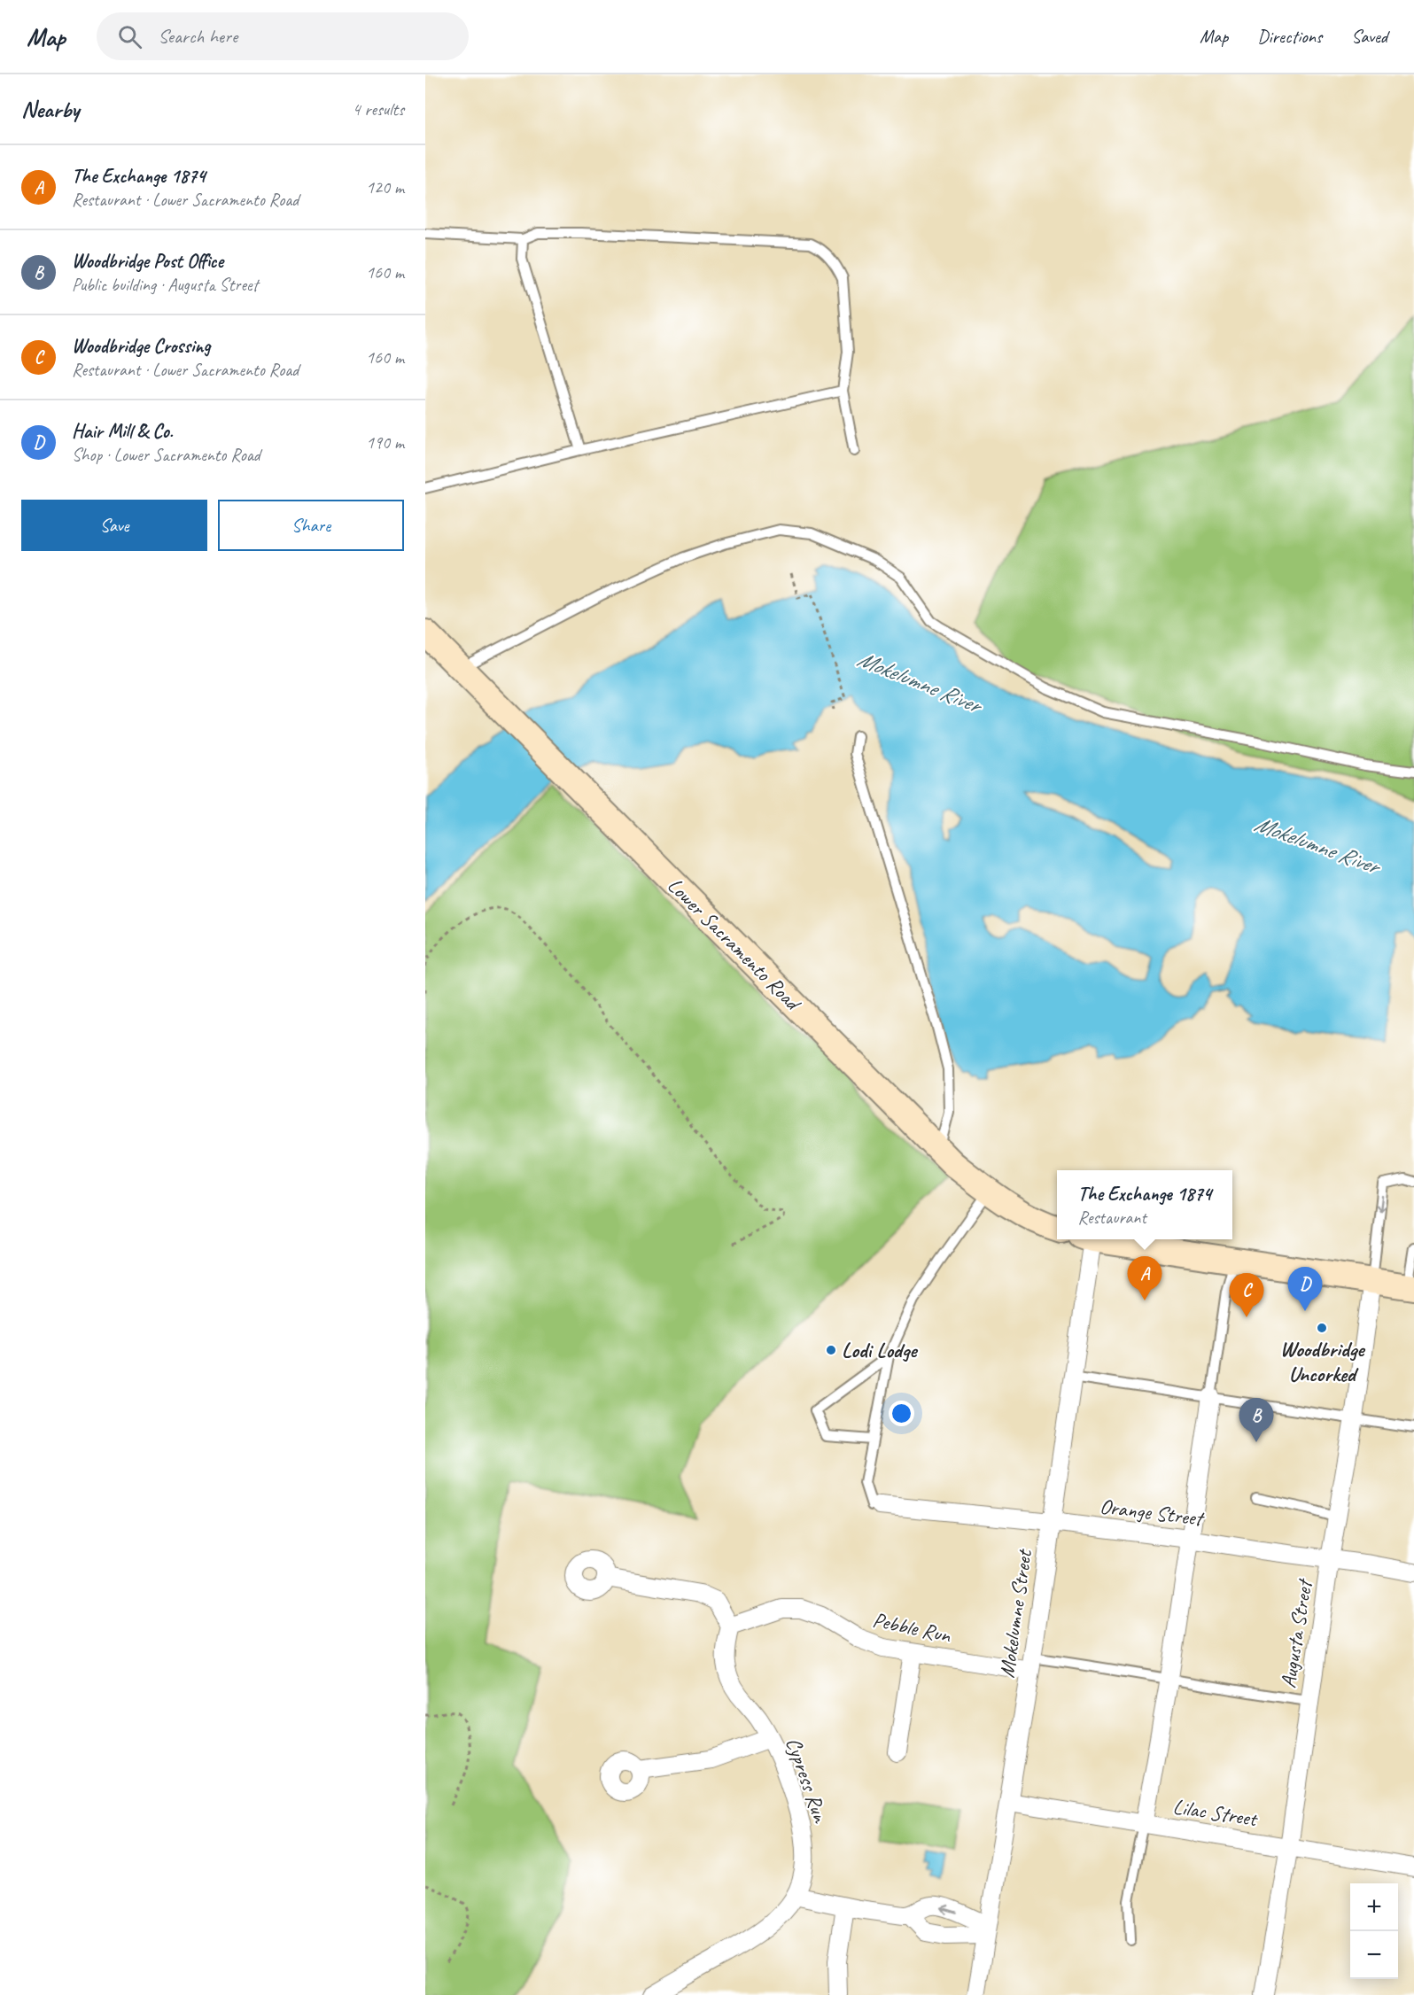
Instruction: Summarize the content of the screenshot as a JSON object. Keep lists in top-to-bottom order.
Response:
{
  "streets": {
    "main road": ["Lower Sacramento Road"],
    "street": [
      "Orange Street",
      "Mokelumne Street",
      "Pebble Run",
      "Augusta Street",
      "Cypress Run",
      "Lilac Street"
    ]
  },
  "crossings": [
    ["Orange Street", "Mokelumne Street"],
    ["Orange Street", "Augusta Street"],
    ["Mokelumne Street", "Pebble Run"],
    ["Mokelumne Street", "Lilac Street"],
    ["Pebble Run", "Cypress Run"],
    ["Augusta Street", "Lilac Street"]
  ],
  "water": ["Mokelumne River"],
  "places": ["Woodbridge Uncorked", "Lodi Lodge"],
  "page": {
    "header": "Map",
    "search": "Search here",
    "nav": ["Map", "Directions", "Saved"],
    "heading": ["Nearby", "4 results"],
    "list": [
      {
        "mark": "A",
        "name": "The Exchange 1874",
        "note": "Restaurant · Lower Sacramento Road",
        "value": "120 m"
      },
      {
        "mark": "B",
        "name": "Woodbridge Post Office",
        "note": "Public building · Augusta Street",
        "value": "160 m"
      },
      {
        "mark": "C",
        "name": "Woodbridge Crossing",
        "note": "Restaurant · Lower Sacramento Road",
        "value": "160 m"
      },
      {
        "mark": "D",
        "name": "Hair Mill & Co.",
        "note": "Shop · Lower Sacramento Road",
        "value": "190 m"
      }
    ],
    "buttons": ["Save", "Share"],
    "popup": ["The Exchange 1874", "Restaurant"],
    "pins": [
      "A",
      "D",
      "C",
      "B"
    ],
    "map_buttons": ["+", "−"]
  }
}
